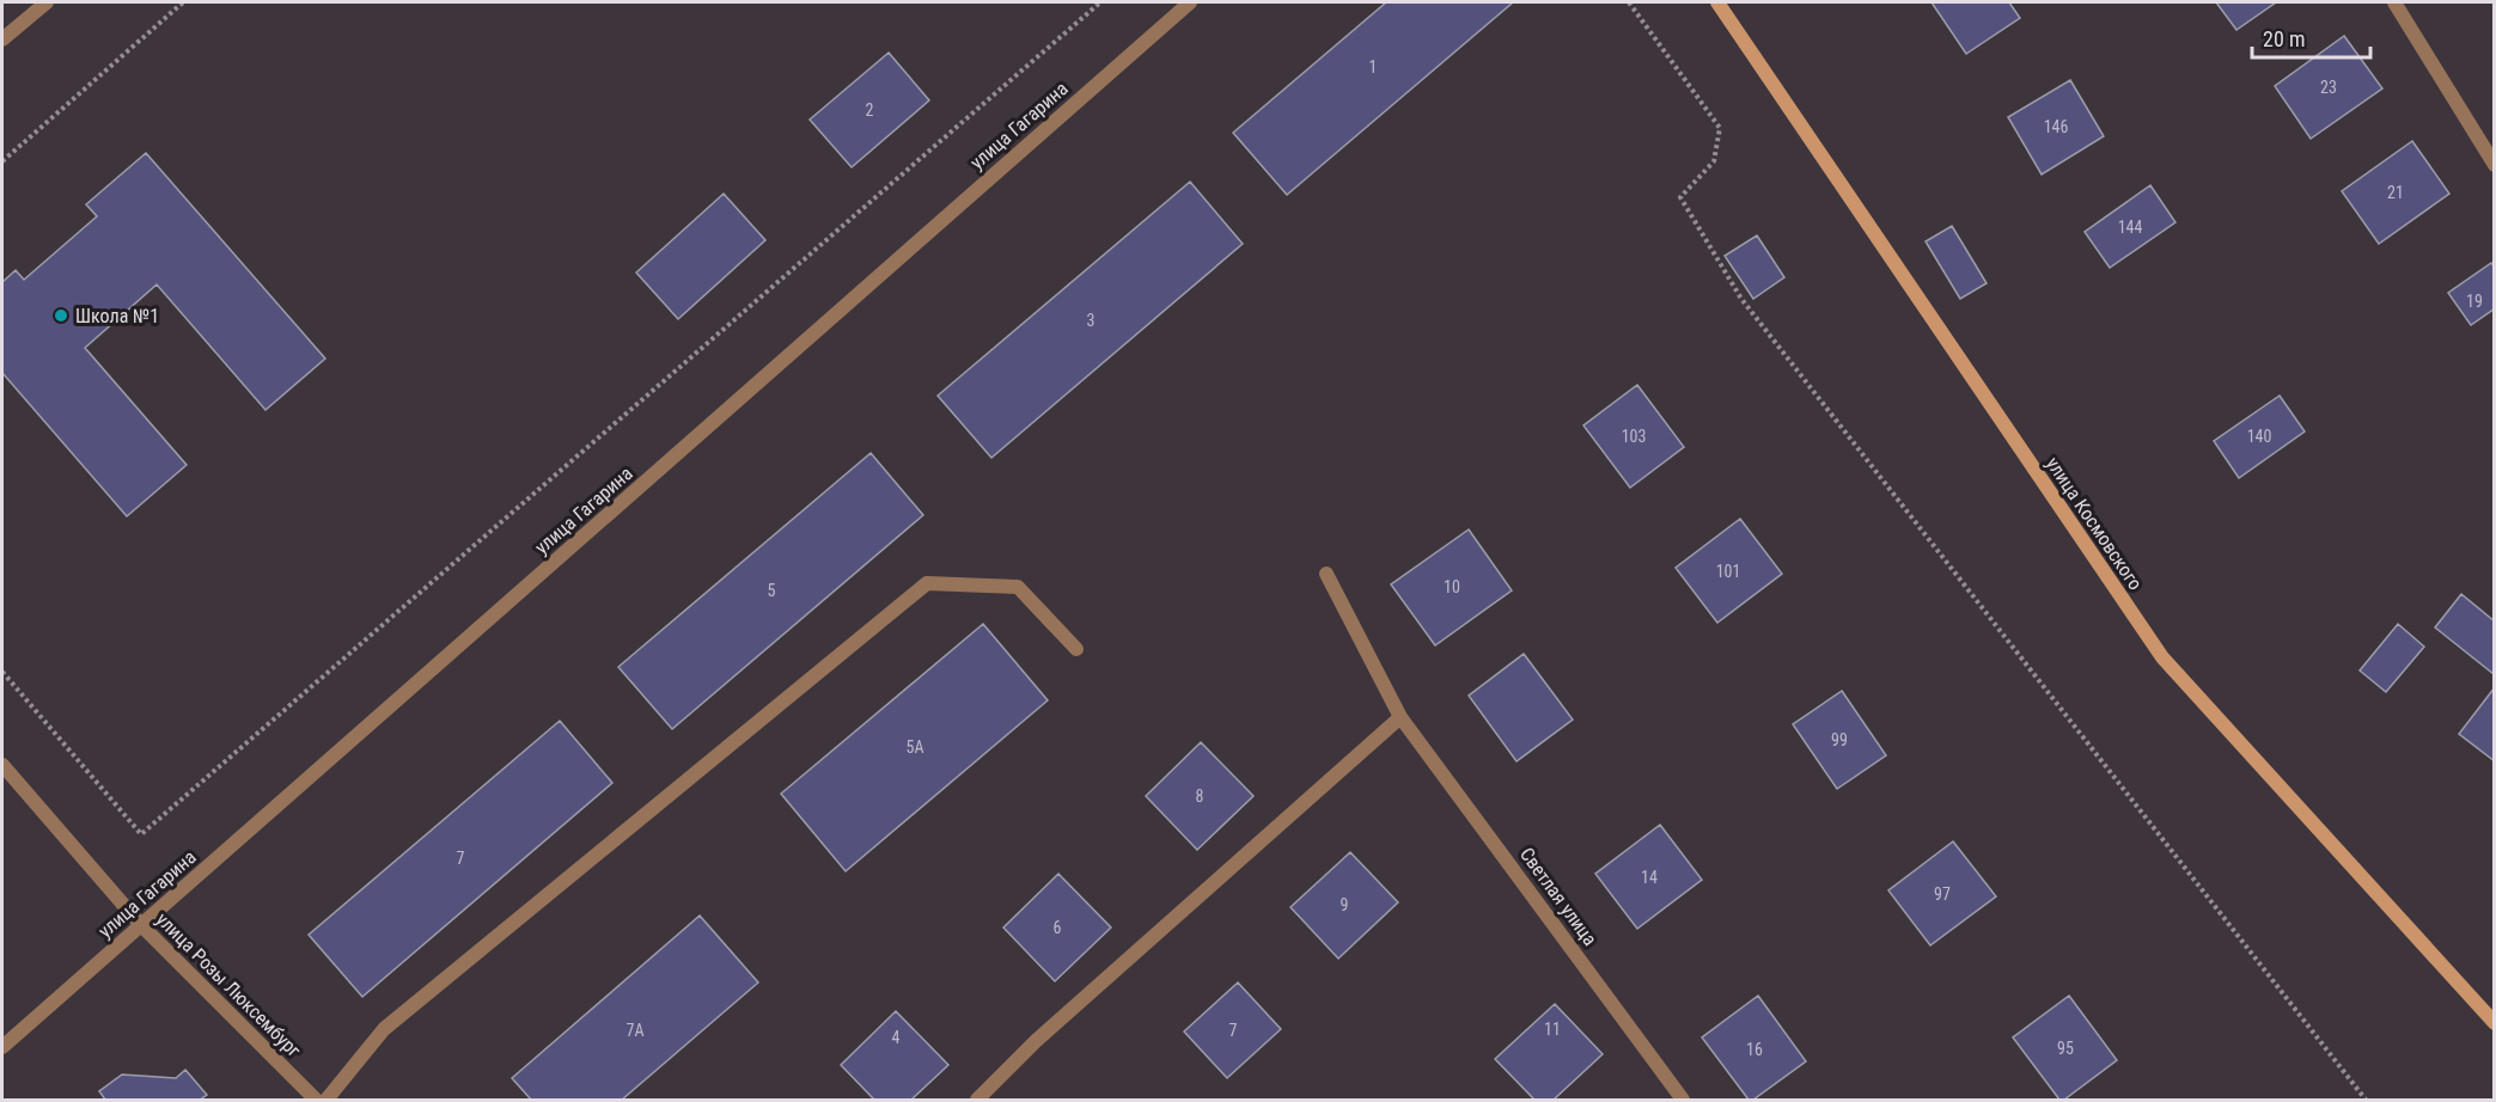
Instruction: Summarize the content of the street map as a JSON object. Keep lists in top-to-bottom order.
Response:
{
  "streets": {
    "main road": ["улица Космовского"],
    "street": ["улица Гагарина", "Светлая улица", "улица Розы Люксембург"]
  },
  "crossings": [
    ["улица Гагарина", "улица Розы Люксембург"]
  ],
  "places": ["Школа №1"],
  "house_numbers": [
    "1",
    "23",
    "2",
    "146",
    "21",
    "144",
    "19",
    "3",
    "103",
    "140",
    "101",
    "10",
    "5",
    "99",
    "5А",
    "8",
    "7",
    "14",
    "97",
    "9",
    "6",
    "11",
    "7А",
    "7",
    "4",
    "95",
    "16"
  ],
  "scale_bar": "20 m"
}
